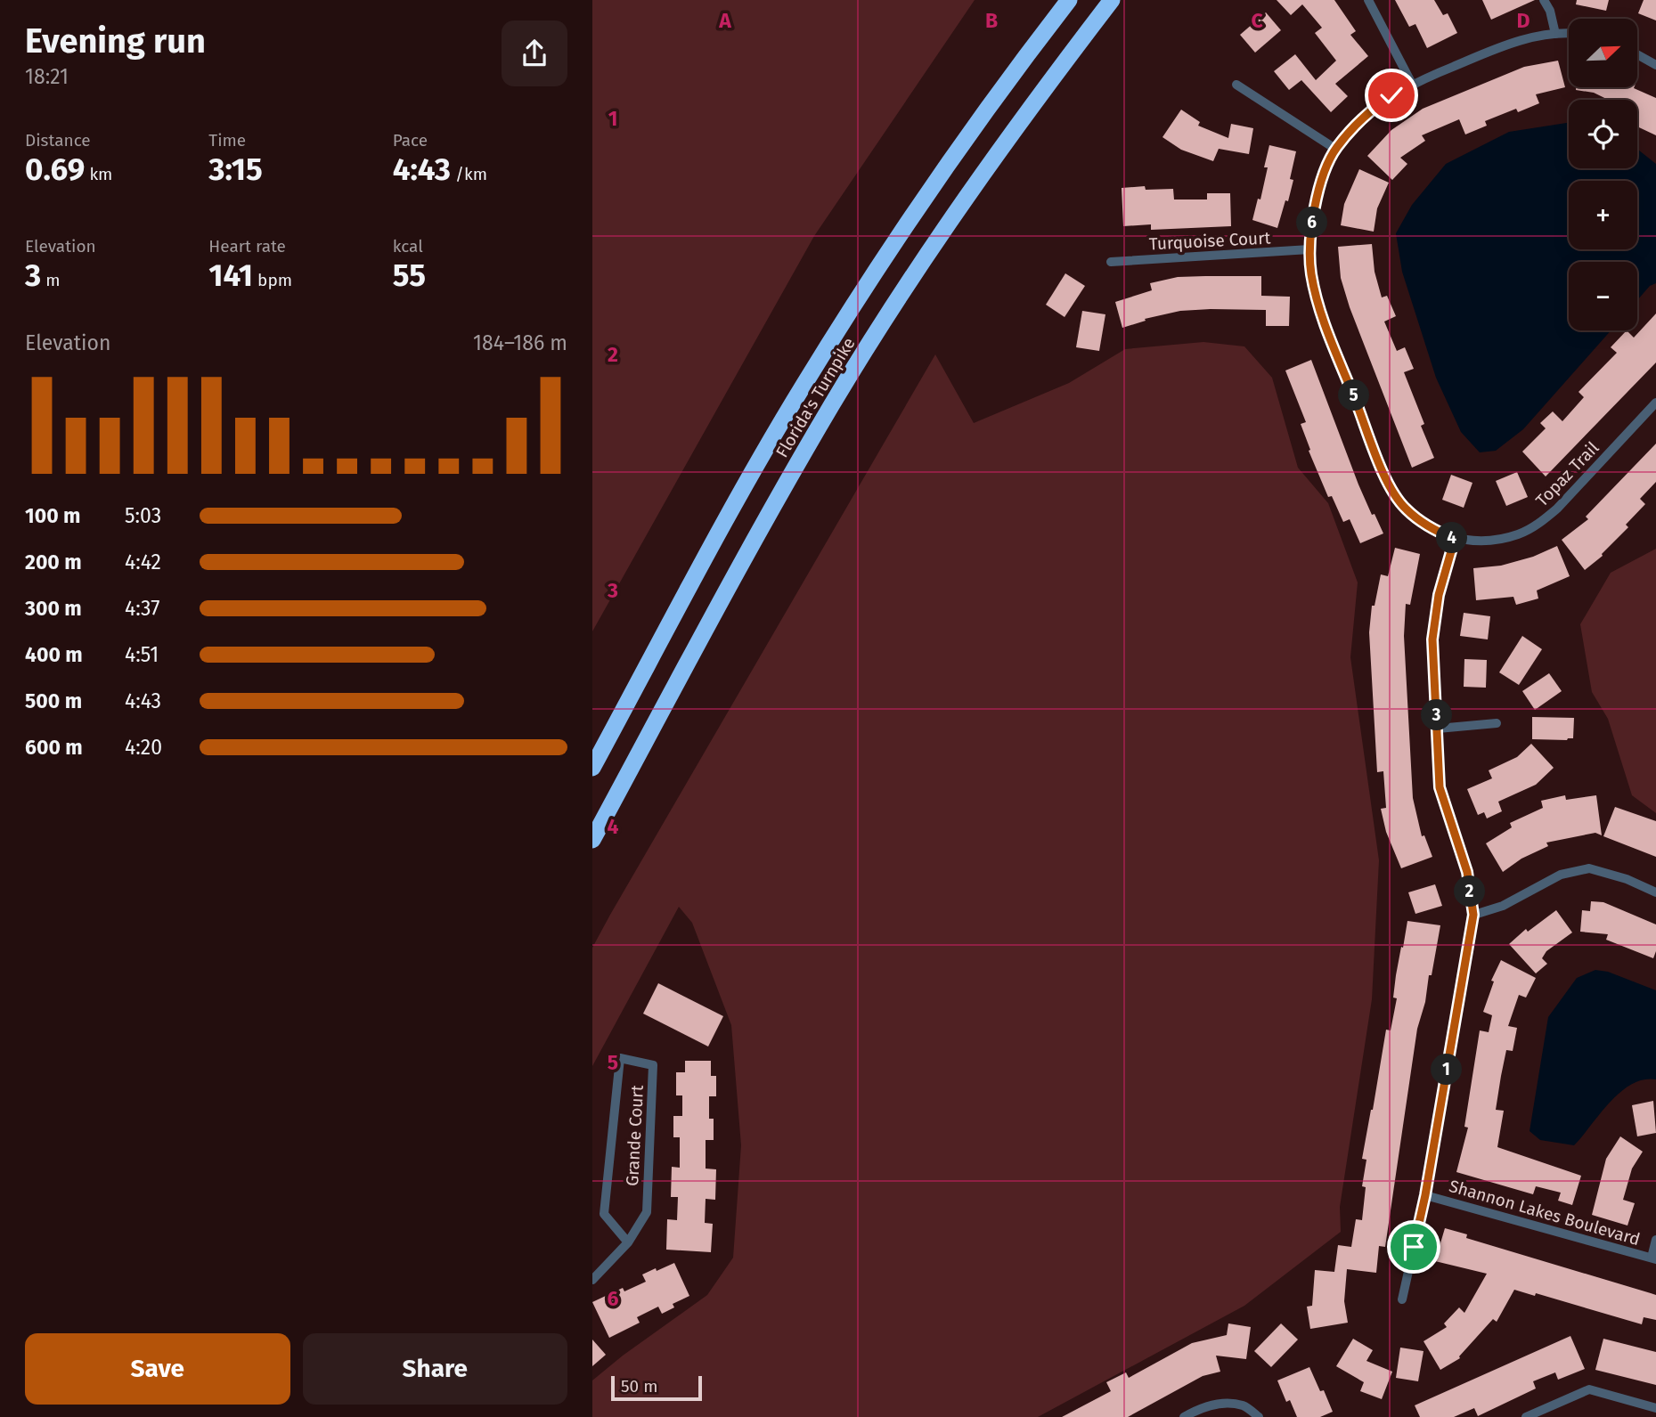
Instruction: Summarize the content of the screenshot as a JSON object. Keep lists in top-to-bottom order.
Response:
{
  "streets": {
    "highway": ["Florida's Turnpike"],
    "street": [
      "Turquoise Court",
      "Topaz Trail",
      "Grande Court",
      "Shannon Lakes Boulevard"
    ]
  },
  "crossings": [
    ["Turquoise Court", "Topaz Trail"]
  ],
  "scale_bar": "50 m",
  "north": "top right",
  "page": {
    "heading": ["Evening run", "18:21"],
    "map_buttons": ["+", "−"],
    "stats": [
      ["Distance", "0.69 km"],
      ["Time", "3:15"],
      ["Pace", "4:43 /km"],
      ["Elevation", "3 m"],
      ["Heart rate", "141 bpm"],
      ["kcal", "55"]
    ],
    "pins": [
      "6",
      "5",
      "4",
      "3",
      "2",
      "1"
    ],
    "chart": ["Elevation", "184–186 m"],
    "list": [
      {
        "name": "100 m",
        "note": "5:03"
      },
      {
        "name": "200 m",
        "note": "4:42"
      },
      {
        "name": "300 m",
        "note": "4:37"
      },
      {
        "name": "400 m",
        "note": "4:51"
      },
      {
        "name": "500 m",
        "note": "4:43"
      },
      {
        "name": "600 m",
        "note": "4:20"
      }
    ],
    "buttons": ["Save", "Share"],
    "scale": "50 m"
  },
  "grid": {
    "columns": [
      "A",
      "B",
      "C",
      "D"
    ],
    "rows": [
      "1",
      "2",
      "3",
      "4",
      "5",
      "6"
    ]
  }
}
